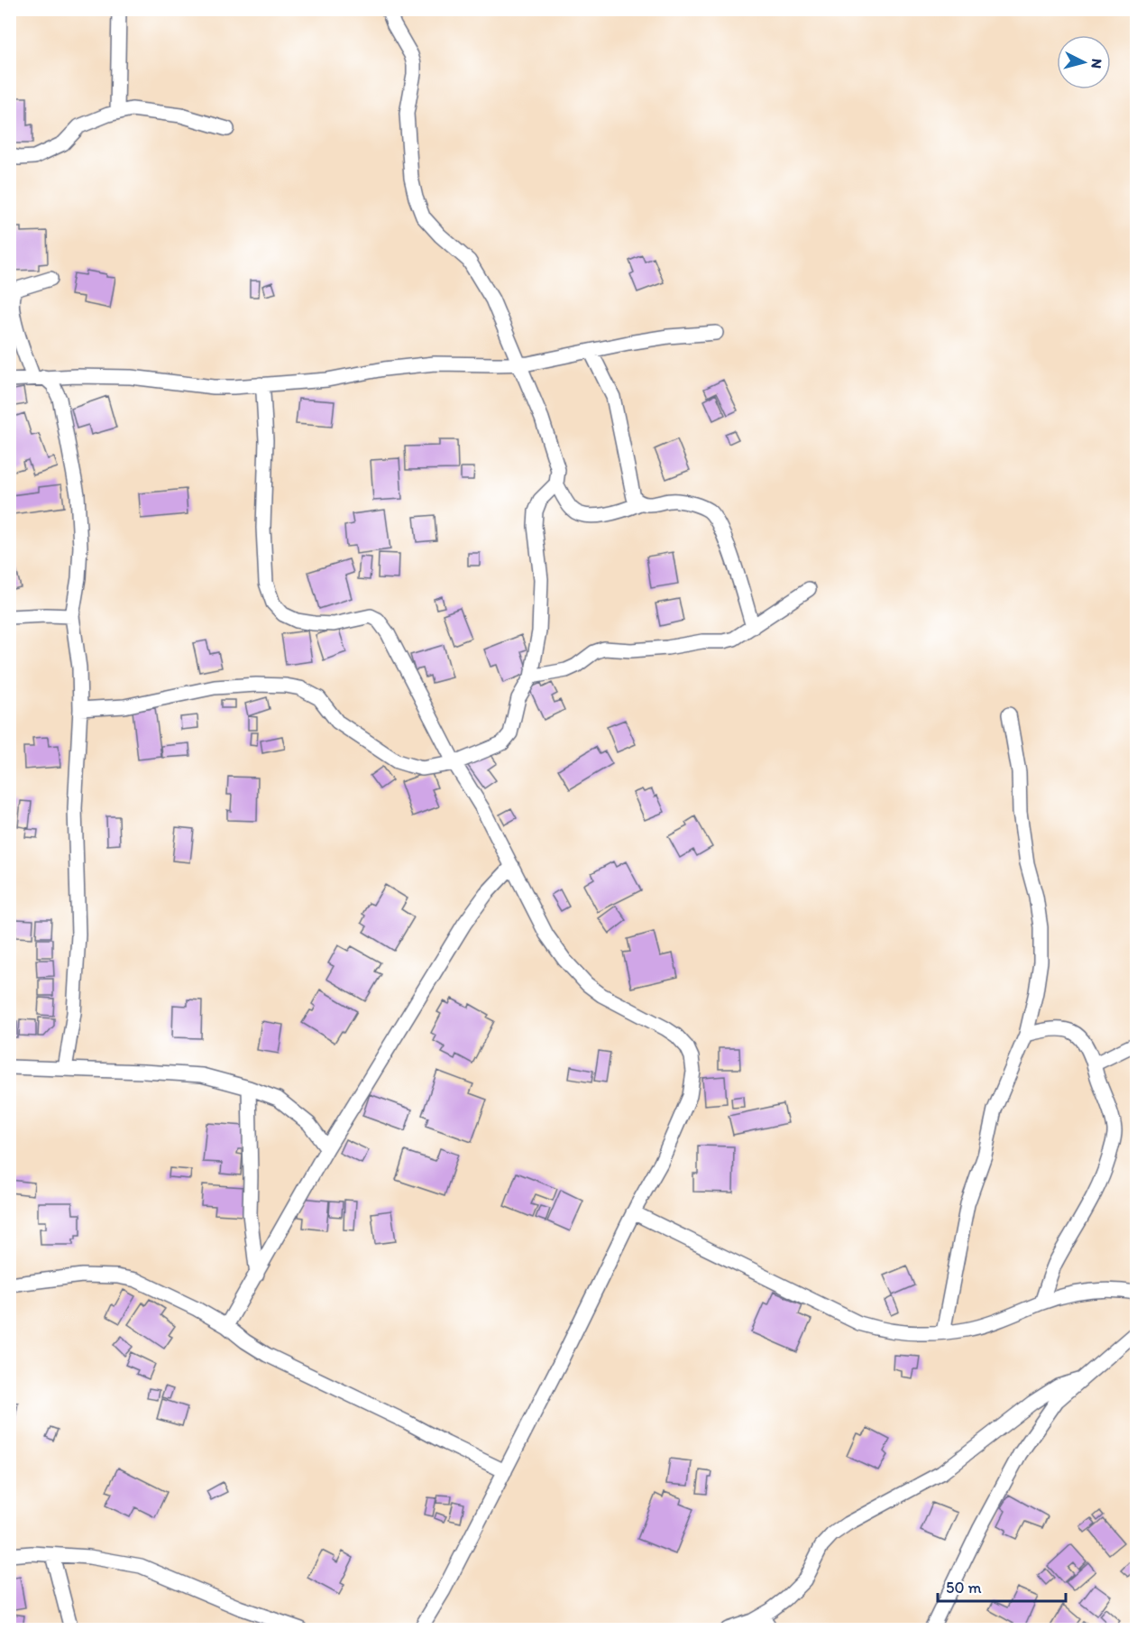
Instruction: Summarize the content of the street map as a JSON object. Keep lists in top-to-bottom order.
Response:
{
  "scale_bar": "50 m",
  "north": "right"
}
